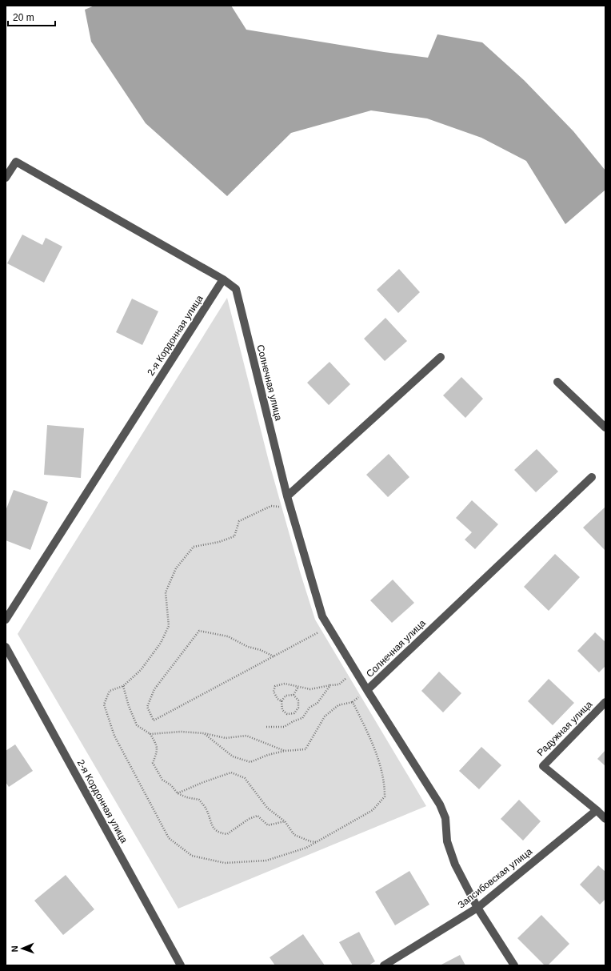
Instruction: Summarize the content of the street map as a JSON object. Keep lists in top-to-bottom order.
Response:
{
  "streets": {
    "street": [
      "2-я Кордонная улица",
      "Солнечная улица",
      "Радужная улица",
      "Запсибовская улица"
    ]
  },
  "crossings": [
    ["2-я Кордонная улица", "Солнечная улица"],
    ["Радужная улица", "Запсибовская улица"]
  ],
  "scale_bar": "20 m",
  "north": "left"
}
